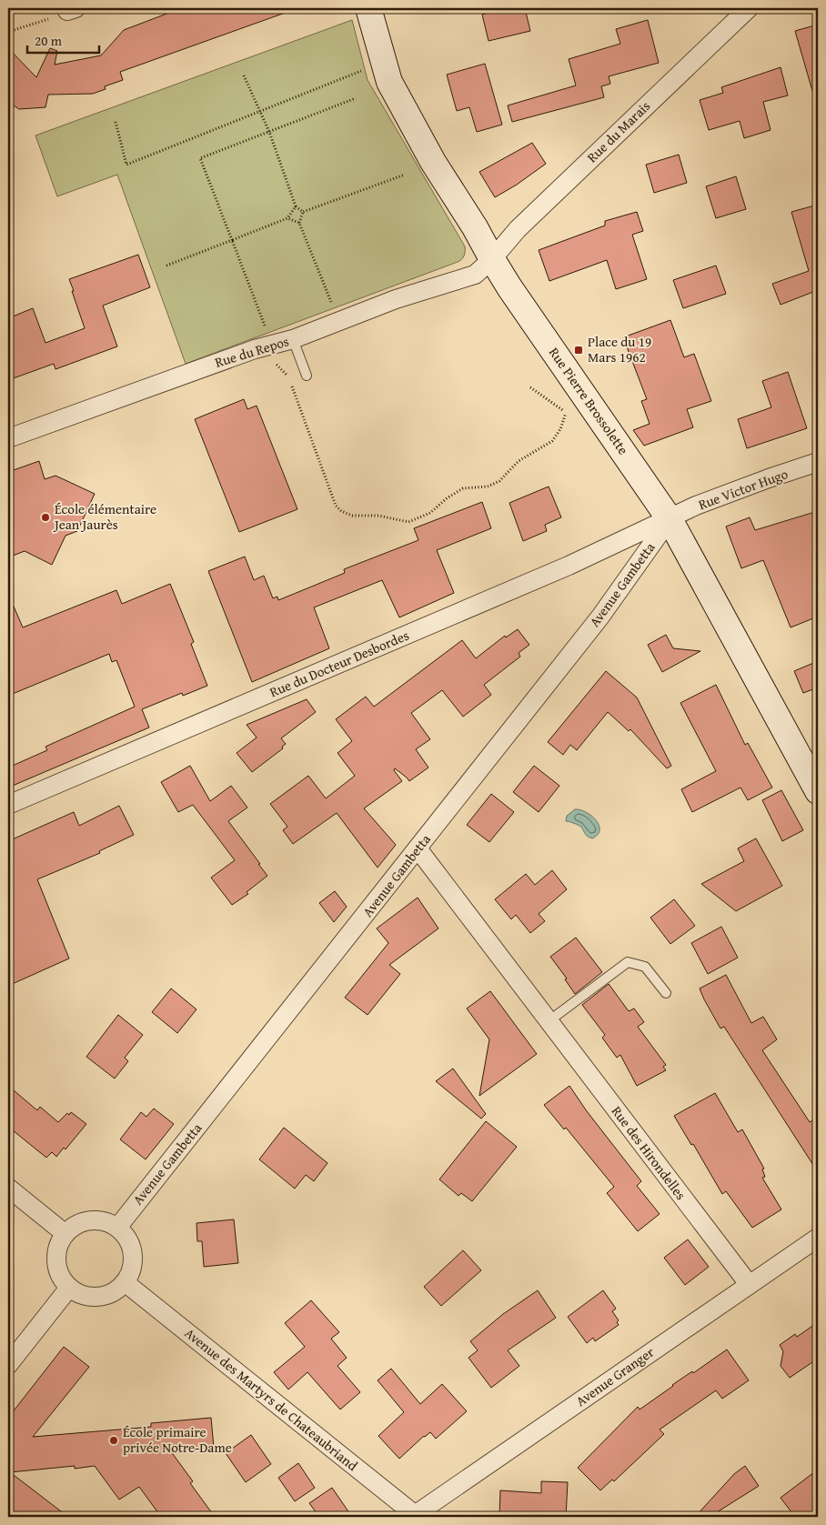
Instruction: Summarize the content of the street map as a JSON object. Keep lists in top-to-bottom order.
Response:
{
  "streets": {
    "street": [
      "Rue du Marais",
      "Rue du Repos",
      "Rue Pierre Brossolette",
      "Rue Victor Hugo",
      "Avenue Gambetta",
      "Rue du Docteur Desbordes",
      "Rue des Hirondelles",
      "Avenue Granger",
      "Avenue des Martyrs de Chateaubriand"
    ]
  },
  "crossings": [
    ["Rue du Marais", "Rue du Repos"],
    ["Rue du Marais", "Rue Pierre Brossolette"],
    ["Rue du Repos", "Rue Pierre Brossolette"],
    ["Rue Pierre Brossolette", "Rue Victor Hugo"],
    ["Rue Pierre Brossolette", "Avenue Gambetta"],
    ["Rue Pierre Brossolette", "Rue du Docteur Desbordes"],
    ["Rue Victor Hugo", "Avenue Gambetta"],
    ["Rue Victor Hugo", "Rue du Docteur Desbordes"],
    ["Avenue Gambetta", "Rue du Docteur Desbordes"],
    ["Avenue Gambetta", "Rue des Hirondelles"],
    ["Avenue Gambetta", "Avenue des Martyrs de Chateaubriand"],
    ["Rue des Hirondelles", "Avenue Granger"],
    ["Avenue Granger", "Avenue des Martyrs de Chateaubriand"]
  ],
  "places": {
    "transit": ["Place du 19 Mars 1962"],
    "other": ["École élémentaire Jean Jaurès", "École primaire privée Notre-Dame"]
  },
  "scale_bar": "20 m"
}
